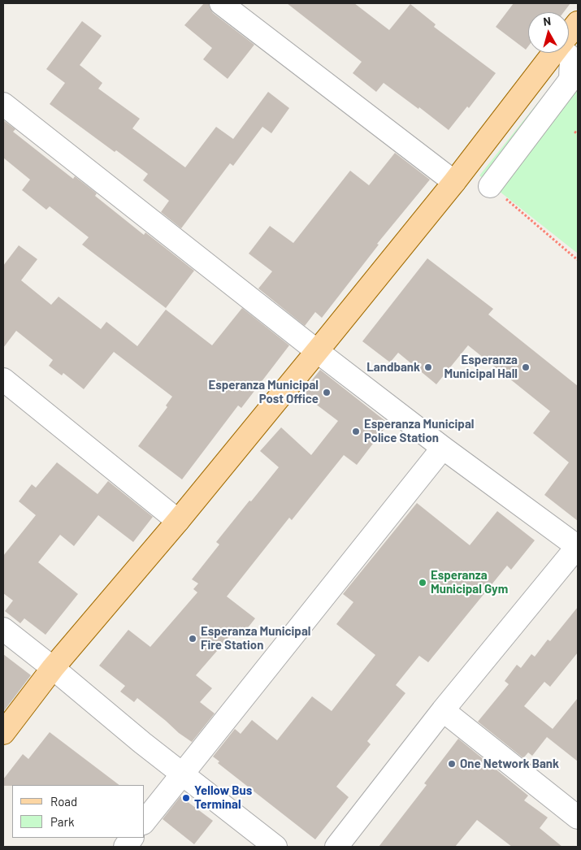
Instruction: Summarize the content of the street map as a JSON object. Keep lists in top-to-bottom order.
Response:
{
  "places": [
    "Landbank",
    "Esperanza Municipal Hall",
    "Esperanza Municipal Post Office",
    "Esperanza Municipal Police Station",
    "Esperanza Municipal Gym",
    "Esperanza Municipal Fire Station",
    "One Network Bank",
    "Yellow Bus Terminal"
  ],
  "legend": ["Road", "Park"],
  "north": "top"
}
